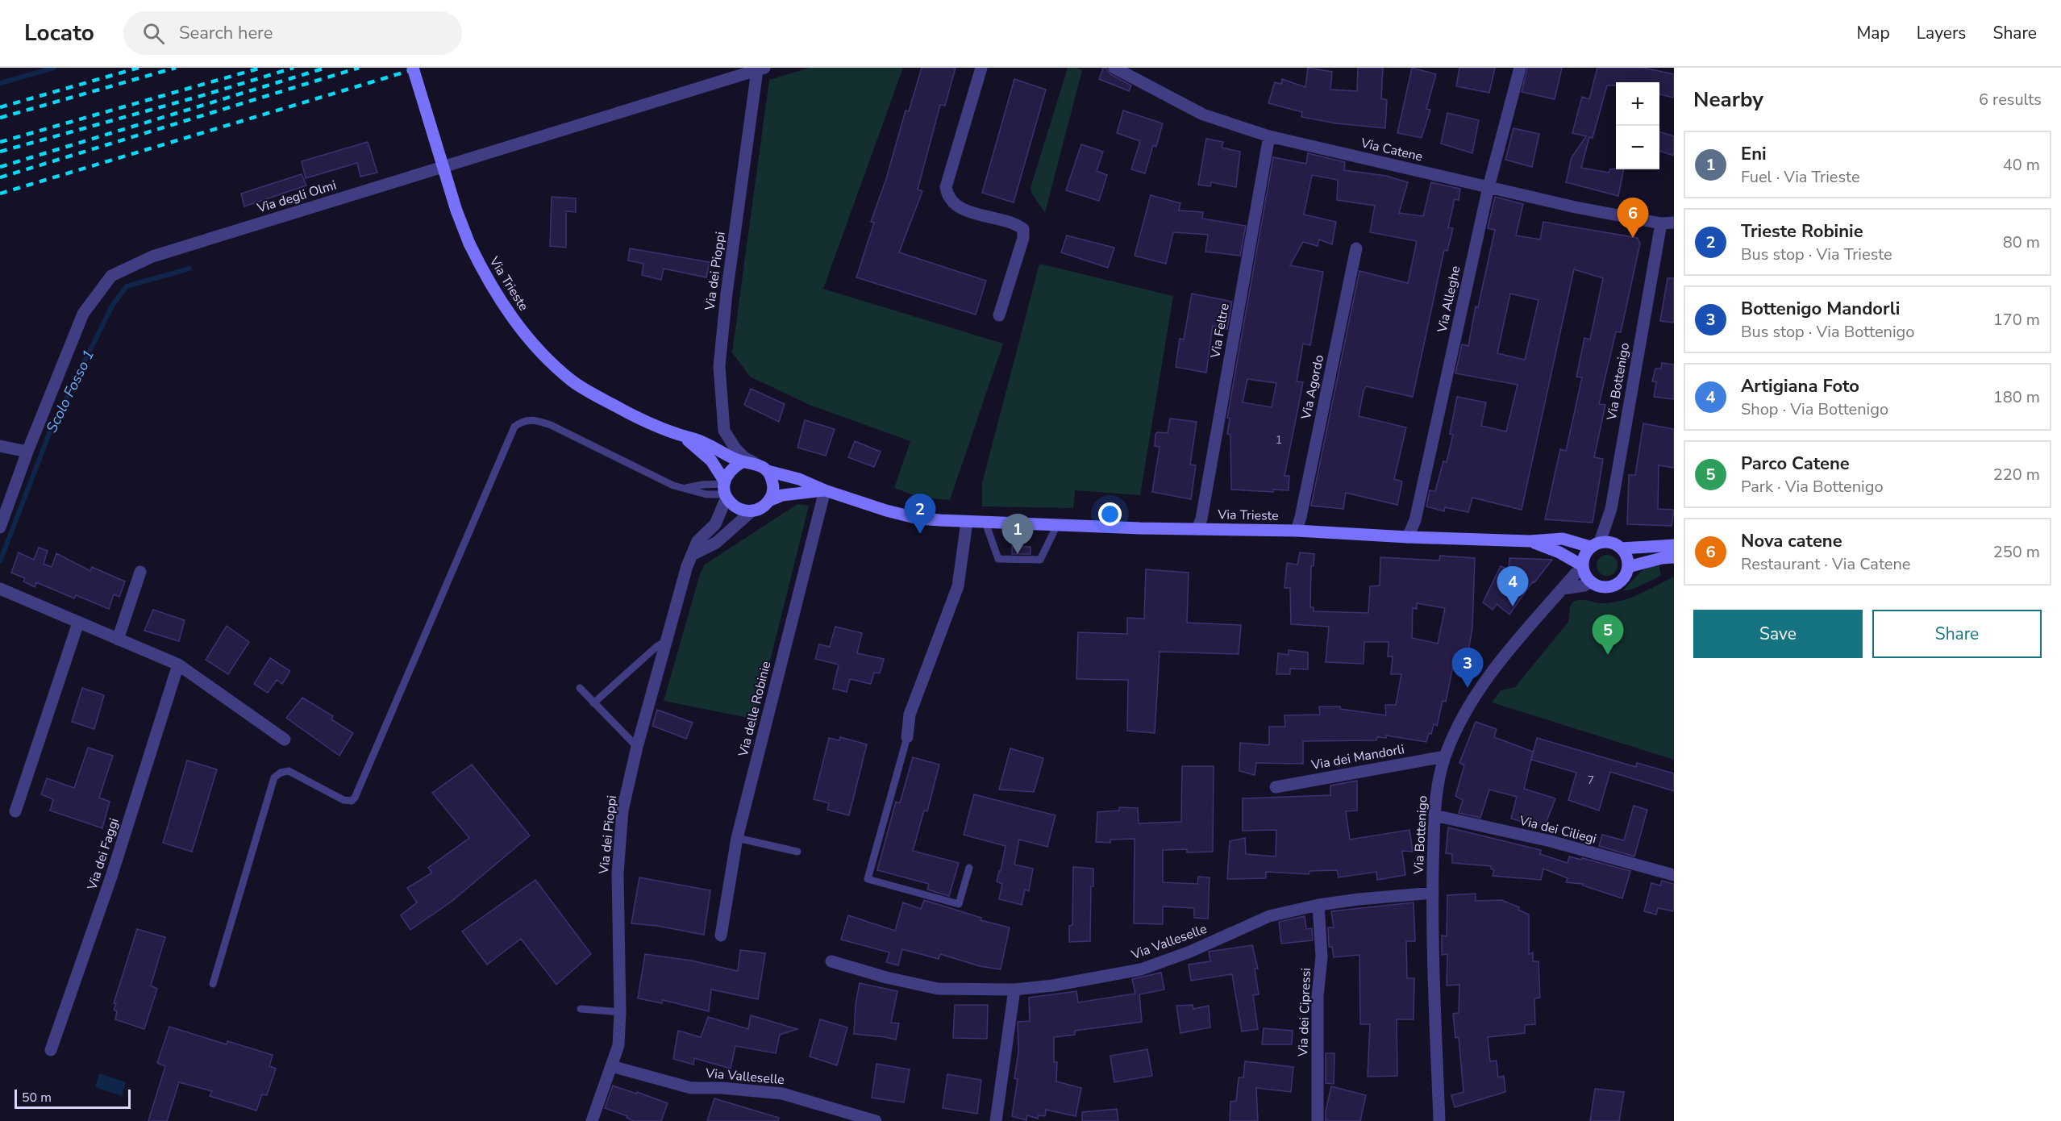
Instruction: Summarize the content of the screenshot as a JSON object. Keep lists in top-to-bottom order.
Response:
{
  "streets": {
    "street": [
      "Via Catene",
      "Via degli Olmi",
      "Via dei Pioppi",
      "Via Trieste",
      "Via Alleghe",
      "Via Feltre",
      "Via Bottenigo",
      "Via Agordo",
      "Via delle Robinie",
      "Via dei Mandorli",
      "Via dei Ciliegi",
      "Via dei Faggi",
      "Via Valleselle",
      "Via dei Cipressi"
    ]
  },
  "crossings": [
    ["Via Catene", "Via Alleghe"],
    ["Via Catene", "Via Feltre"],
    ["Via Catene", "Via Bottenigo"],
    ["Via degli Olmi", "Via dei Pioppi"],
    ["Via dei Pioppi", "Via Trieste"],
    ["Via dei Pioppi", "Via Valleselle"],
    ["Via Trieste", "Via Alleghe"],
    ["Via Trieste", "Via Feltre"],
    ["Via Trieste", "Via Bottenigo"],
    ["Via Trieste", "Via Agordo"],
    ["Via Trieste", "Via delle Robinie"],
    ["Via Bottenigo", "Via dei Mandorli"],
    ["Via Bottenigo", "Via dei Ciliegi"],
    ["Via Bottenigo", "Via Valleselle"],
    ["Via Valleselle", "Via dei Cipressi"]
  ],
  "water": ["Scolo Fosso 1"],
  "house_numbers": ["1", "7"],
  "scale_bar": "50 m",
  "page": {
    "header": "Locato",
    "search": "Search here",
    "nav": ["Map", "Layers", "Share"],
    "heading": ["Nearby", "6 results"],
    "map_buttons": ["+", "−"],
    "list": [
      {
        "mark": "1",
        "name": "Eni",
        "note": "Fuel · Via Trieste",
        "value": "40 m"
      },
      {
        "mark": "2",
        "name": "Trieste Robinie",
        "note": "Bus stop · Via Trieste",
        "value": "80 m"
      },
      {
        "mark": "3",
        "name": "Bottenigo Mandorli",
        "note": "Bus stop · Via Bottenigo",
        "value": "170 m"
      },
      {
        "mark": "4",
        "name": "Artigiana Foto",
        "note": "Shop · Via Bottenigo",
        "value": "180 m"
      },
      {
        "mark": "5",
        "name": "Parco Catene",
        "note": "Park · Via Bottenigo",
        "value": "220 m"
      },
      {
        "mark": "6",
        "name": "Nova catene",
        "note": "Restaurant · Via Catene",
        "value": "250 m"
      }
    ],
    "pins": [
      "6",
      "2",
      "1",
      "4",
      "5",
      "3"
    ],
    "buttons": ["Save", "Share"],
    "scale": "50 m"
  }
}
